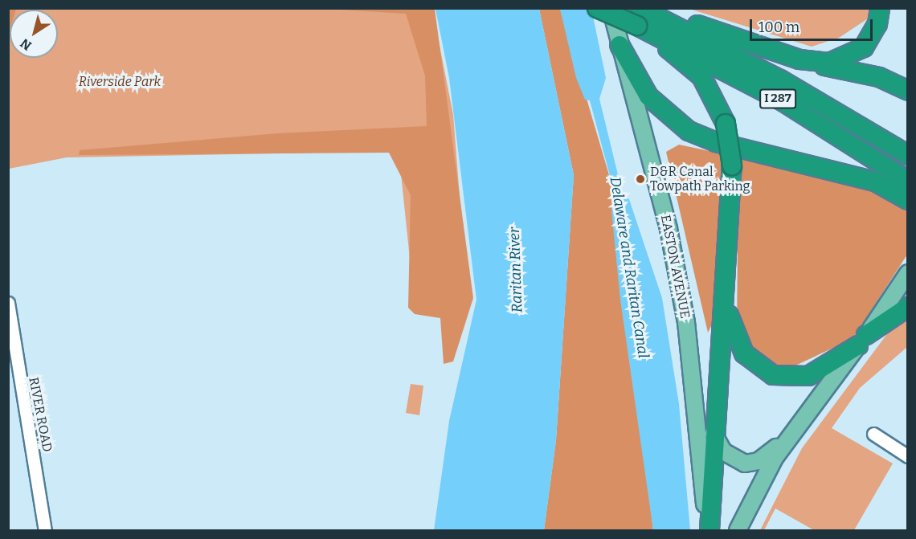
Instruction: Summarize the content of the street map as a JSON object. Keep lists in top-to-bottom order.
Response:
{
  "streets": {
    "highway": ["I 287"],
    "main road": ["EASTON AVENUE"],
    "street": ["RIVER ROAD"]
  },
  "water": ["Delaware and Raritan Canal", "Raritan River"],
  "parks": ["Riverside Park"],
  "places": ["D&R Canal Towpath Parking"],
  "scale_bar": "100 m",
  "north": "bottom left"
}
